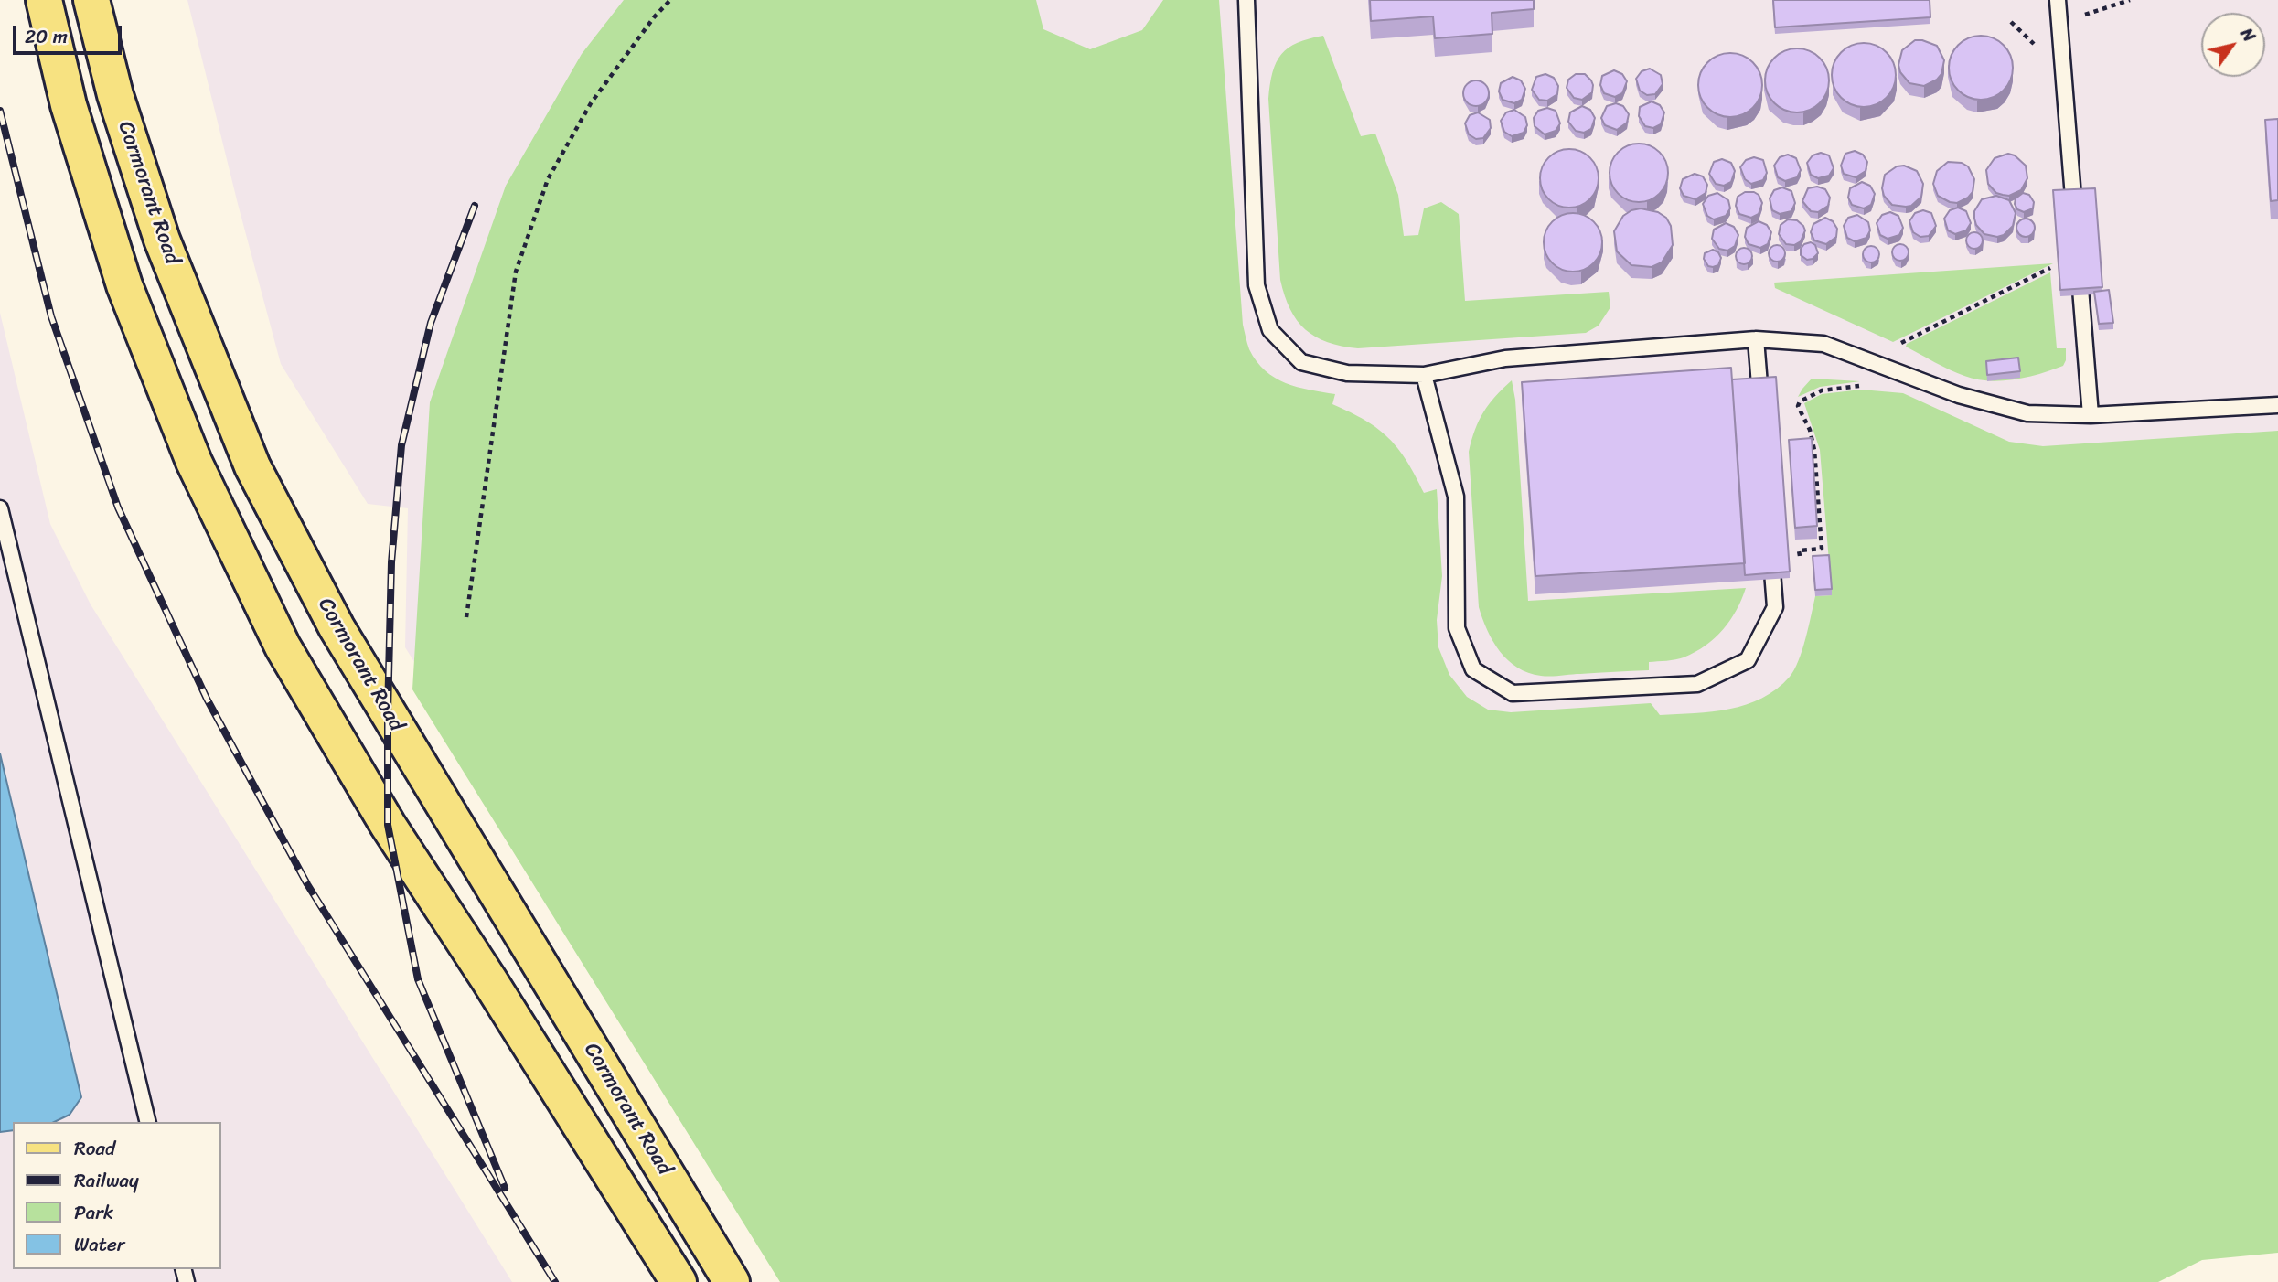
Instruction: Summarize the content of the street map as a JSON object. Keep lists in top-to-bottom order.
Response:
{
  "streets": {
    "main road": ["Cormorant Road"]
  },
  "legend": [
    "Road",
    "Railway",
    "Park",
    "Water"
  ],
  "scale_bar": "20 m",
  "north": "top right"
}
